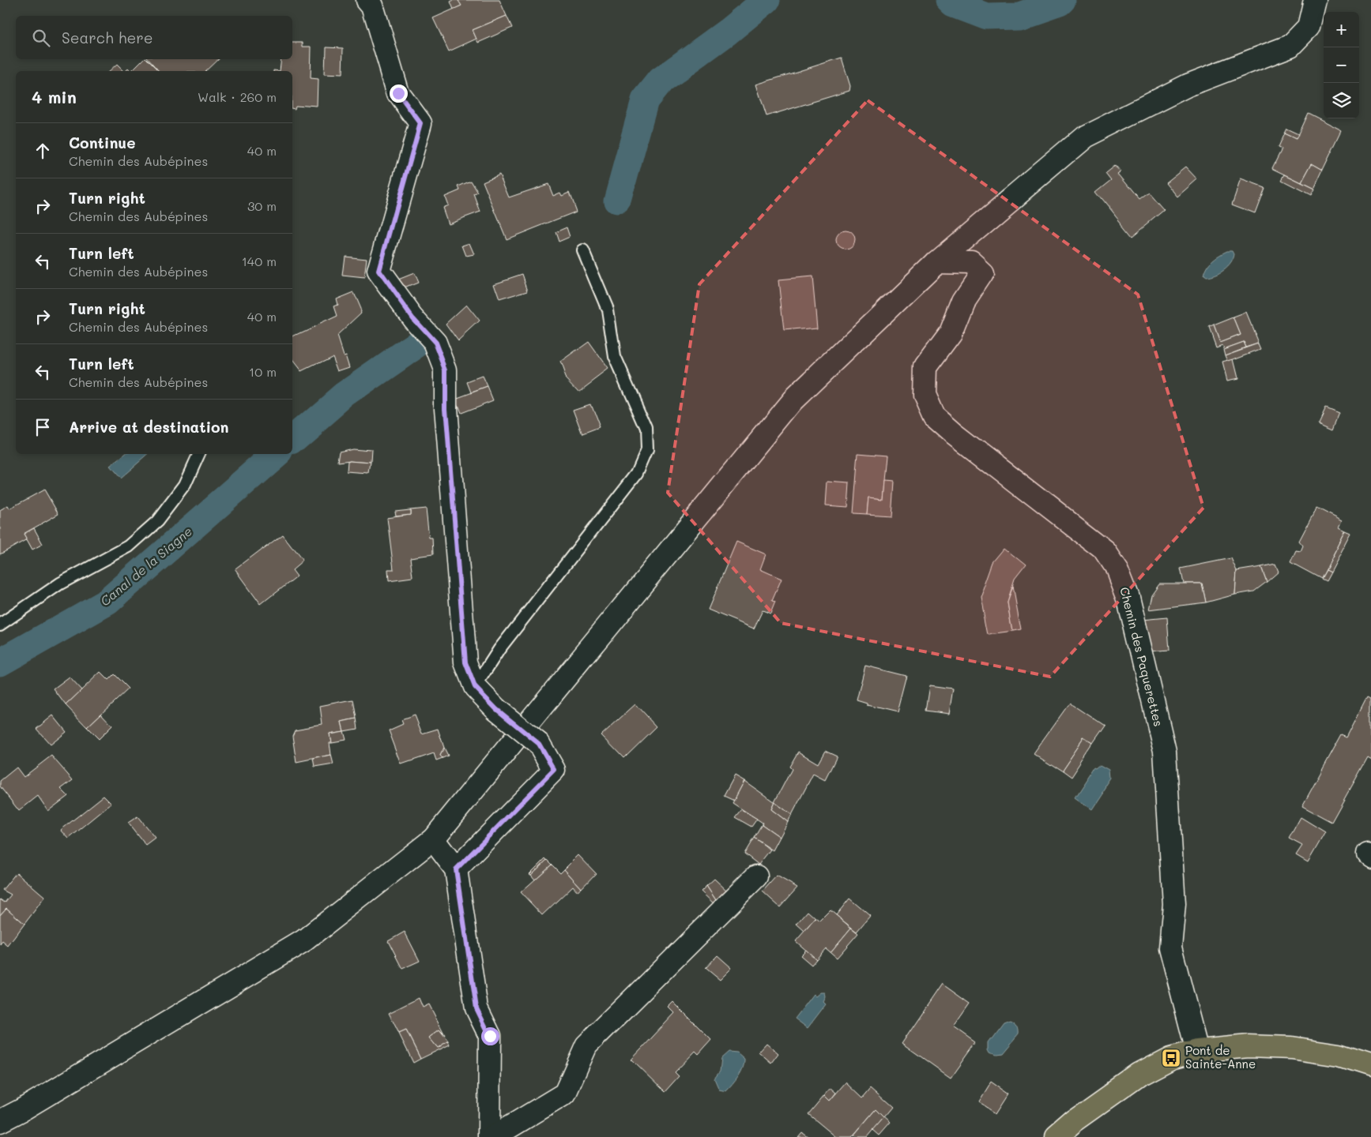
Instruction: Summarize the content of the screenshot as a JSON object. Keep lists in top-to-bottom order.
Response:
{
  "streets": {
    "street": ["Chemin des Paquerettes"]
  },
  "water": ["Canal de la Siagne"],
  "places": {
    "bus stop": ["Pont de Sainte-Anne"]
  },
  "page": {
    "map_buttons": ["+", "−"],
    "search": "Search here",
    "heading": ["4 min", "Walk · 260 m"],
    "list": [
      ["Continue", "Chemin des Aubépines", "40 m"],
      ["Turn right", "Chemin des Aubépines", "30 m"],
      ["Turn left", "Chemin des Aubépines", "140 m"],
      ["Turn right", "Chemin des Aubépines", "40 m"],
      ["Turn left", "Chemin des Aubépines", "10 m"],
      "Arrive at destination"
    ]
  }
}
